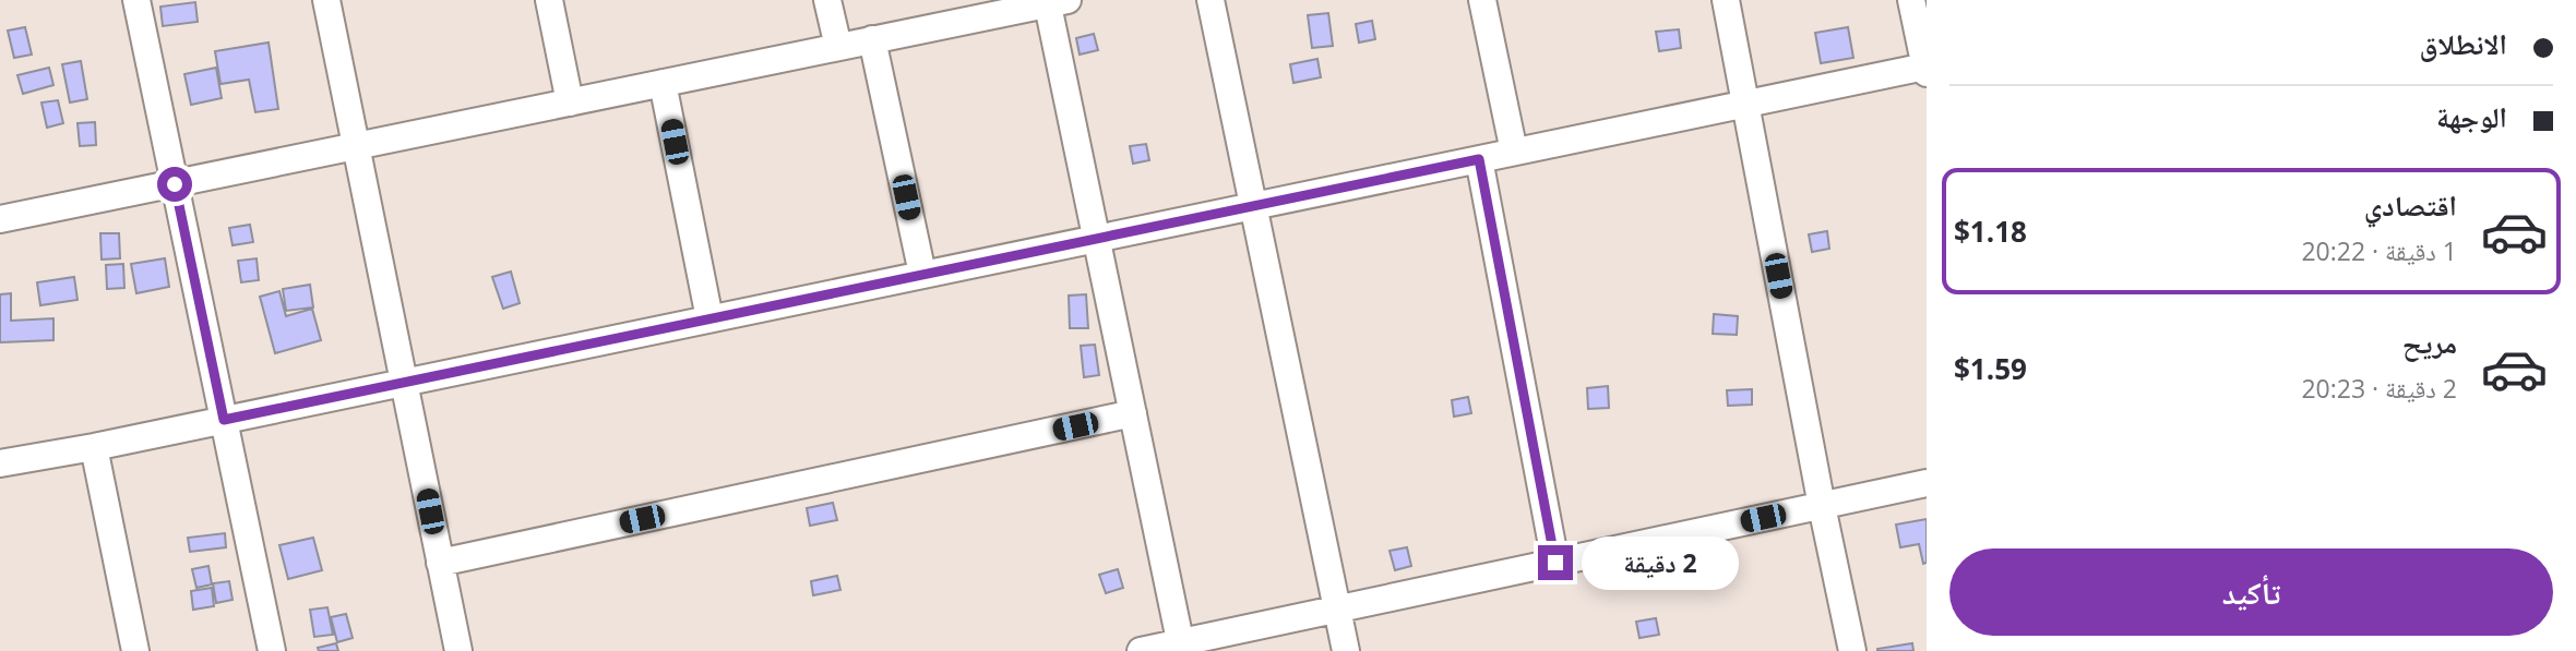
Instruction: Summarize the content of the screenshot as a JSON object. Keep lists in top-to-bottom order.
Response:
{
  "page": {
    "banner": ["الانطلاق", "الوجهة"],
    "list": [
      {
        "name": "اقتصادي",
        "note": "1 دقيقة · 20:22",
        "value": "$1.18"
      },
      {
        "name": "مريح",
        "note": "2 دقيقة · 20:23",
        "value": "$1.59"
      }
    ],
    "buttons": "تأكيد",
    "bubble": "2 دقيقة"
  }
}
